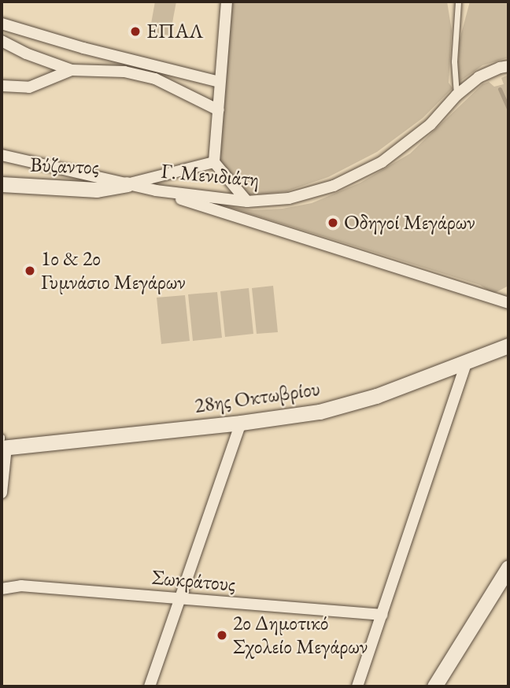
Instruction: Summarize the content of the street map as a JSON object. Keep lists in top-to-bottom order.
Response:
{
  "streets": {
    "street": [
      "Βύζαντος",
      "Γ. Μενιδιάτη",
      "28ης Οκτωβρίου",
      "Σωκράτους"
    ]
  },
  "crossings": [
    ["Βύζαντος", "Γ. Μενιδιάτη"]
  ],
  "places": [
    "ΕΠΑΛ",
    "Οδηγοί Μεγάρων",
    "1ο & 2ο Γυμνάσιο Μεγάρων",
    "2ο Δημοτικό Σχολείο Μεγάρων"
  ]
}
